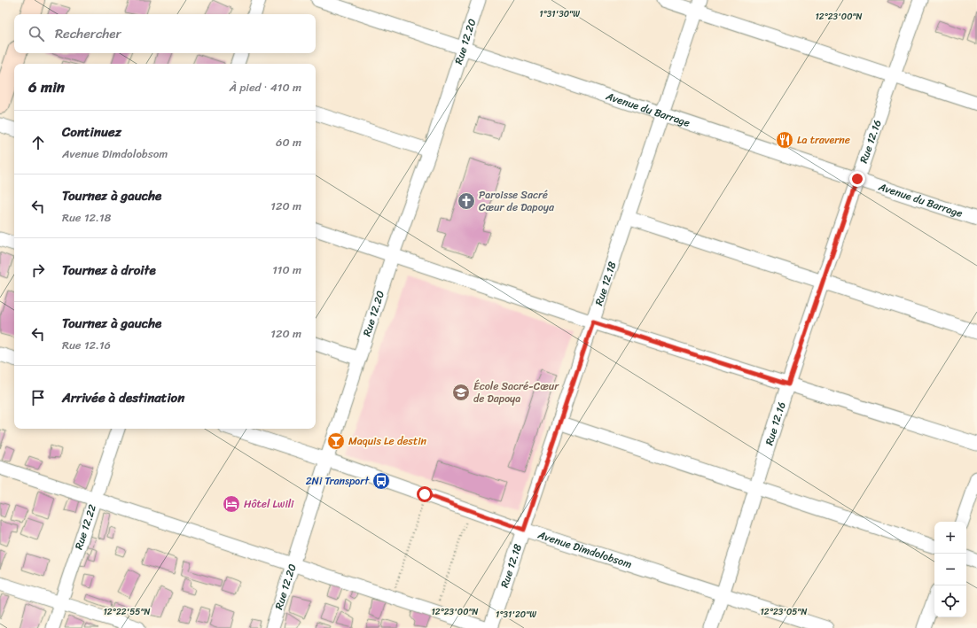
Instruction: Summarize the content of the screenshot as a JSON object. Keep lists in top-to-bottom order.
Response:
{
  "streets": {
    "street": [
      "Rue 12.20",
      "Avenue du Barrage",
      "Rue 12.16",
      "Rue 12.18",
      "Rue 12.22",
      "Avenue Dimdolobsom"
    ]
  },
  "crossings": [
    ["Rue 12.20", "Avenue du Barrage"],
    ["Rue 12.20", "Avenue Dimdolobsom"],
    ["Avenue du Barrage", "Rue 12.16"],
    ["Avenue du Barrage", "Rue 12.18"],
    ["Rue 12.16", "Avenue Dimdolobsom"],
    ["Rue 12.18", "Avenue Dimdolobsom"]
  ],
  "places": {
    "restaurant": ["La traverne"],
    "church": ["Paroisse Sacré Cœur de Dapoya"],
    "school or university": ["École Sacré-Cœur de Dapoya"],
    "bar": ["Maquis Le destin"],
    "bus stop": ["2Ni Transport"],
    "hotel": ["Hôtel Lwili"]
  },
  "page": {
    "search": "Rechercher",
    "heading": ["6 min", "À pied · 410 m"],
    "list": [
      ["Continuez", "Avenue Dimdolobsom", "60 m"],
      ["Tournez à gauche", "Rue 12.18", "120 m"],
      ["Tournez à droite", "110 m"],
      ["Tournez à gauche", "Rue 12.16", "120 m"],
      "Arrivée à destination"
    ],
    "map_buttons": ["+", "−"]
  },
  "coordinates": [
    "1°31'30\"W",
    "12°23'00\"N",
    "12°22'55\"N",
    "12°23'05\"N",
    "1°31'20\"W"
  ]
}
